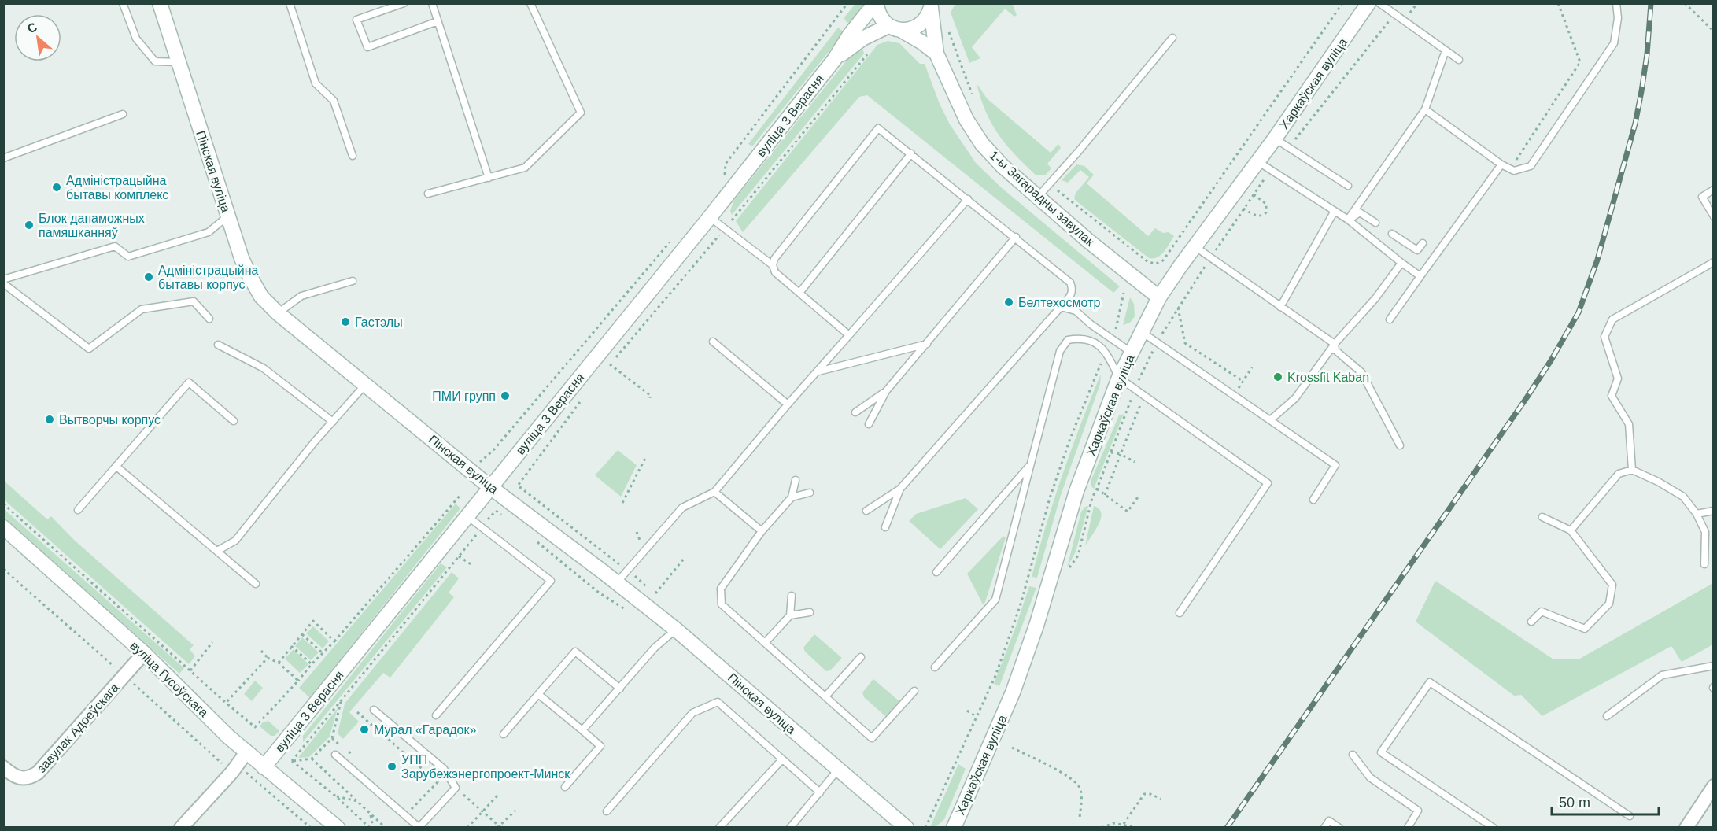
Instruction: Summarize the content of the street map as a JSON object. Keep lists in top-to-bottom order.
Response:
{
  "streets": {
    "street": [
      "Харкаўская вуліца",
      "вуліца 3 Верасня",
      "Пінская вуліца",
      "1-ы Загарадны завулак",
      "вуліца Гусоўскага",
      "завулак Адоеўскага"
    ]
  },
  "crossings": [
    ["Харкаўская вуліца", "1-ы Загарадны завулак"],
    ["вуліца 3 Верасня", "Пінская вуліца"],
    ["вуліца 3 Верасня", "1-ы Загарадны завулак"],
    ["вуліца 3 Верасня", "вуліца Гусоўскага"],
    ["вуліца Гусоўскага", "завулак Адоеўскага"]
  ],
  "places": [
    "Адміністрацыйна бытавы комплекс",
    "Блок дапаможных памяшканняў",
    "Адміністрацыйна бытавы корпус",
    "Белтехосмотр",
    "Гастэлы",
    "Krossfit Kaban",
    "ПМИ групп",
    "Вытворчы корпус",
    "Мурал «Гарадок»",
    "УПП Зарубежэнергопроект-Минск"
  ],
  "scale_bar": "50 m",
  "north": "top left"
}
